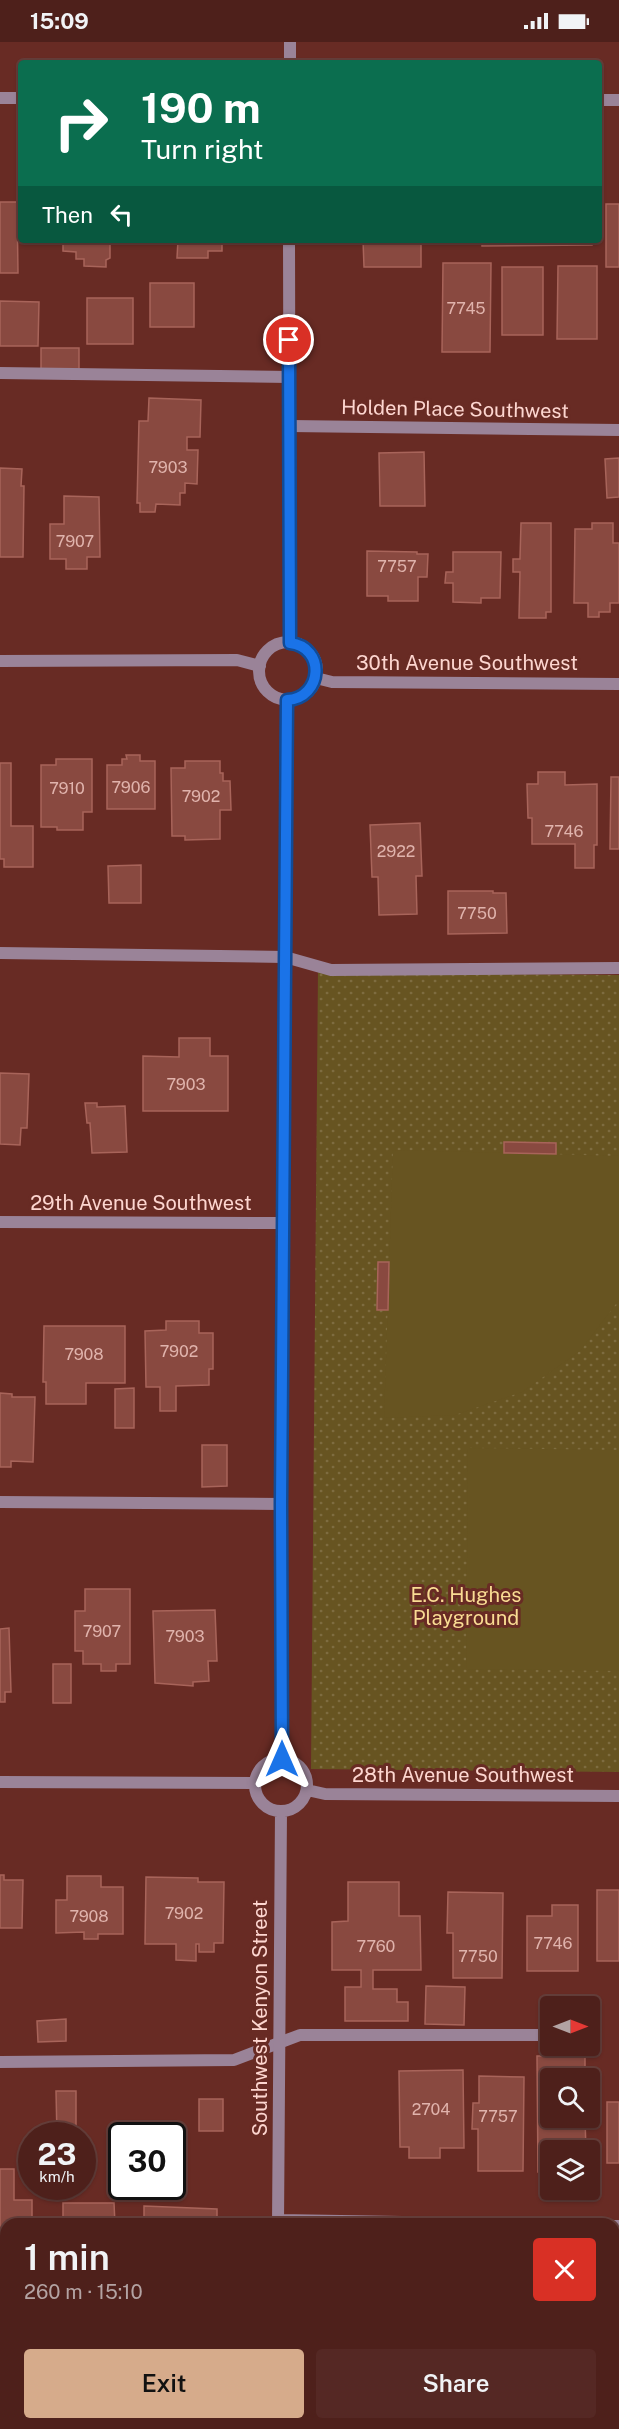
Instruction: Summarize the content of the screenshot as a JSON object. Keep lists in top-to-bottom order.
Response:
{
  "streets": {
    "street": [
      "Holden Place Southwest",
      "30th Avenue Southwest",
      "29th Avenue Southwest",
      "28th Avenue Southwest",
      "Southwest Kenyon Street"
    ]
  },
  "crossings": [
    ["28th Avenue Southwest", "Southwest Kenyon Street"]
  ],
  "parks": ["E.C. Hughes Playground"],
  "house_numbers": [
    "7745",
    "7903",
    "7907",
    "7757",
    "7906",
    "7910",
    "7902",
    "7746",
    "2922",
    "7750",
    "7903",
    "7902",
    "7908",
    "7907",
    "7903",
    "7902",
    "7908",
    "7746",
    "7760",
    "7750",
    "2704",
    "7757"
  ],
  "north": "right",
  "page": {
    "status": "15:09",
    "turn": ["190 m", "Turn right"],
    "then": "Then",
    "speed": "23 km/h",
    "limit": "30",
    "heading": ["1 min", "260 m · 15:10"],
    "buttons": ["Exit", "Share"]
  }
}
